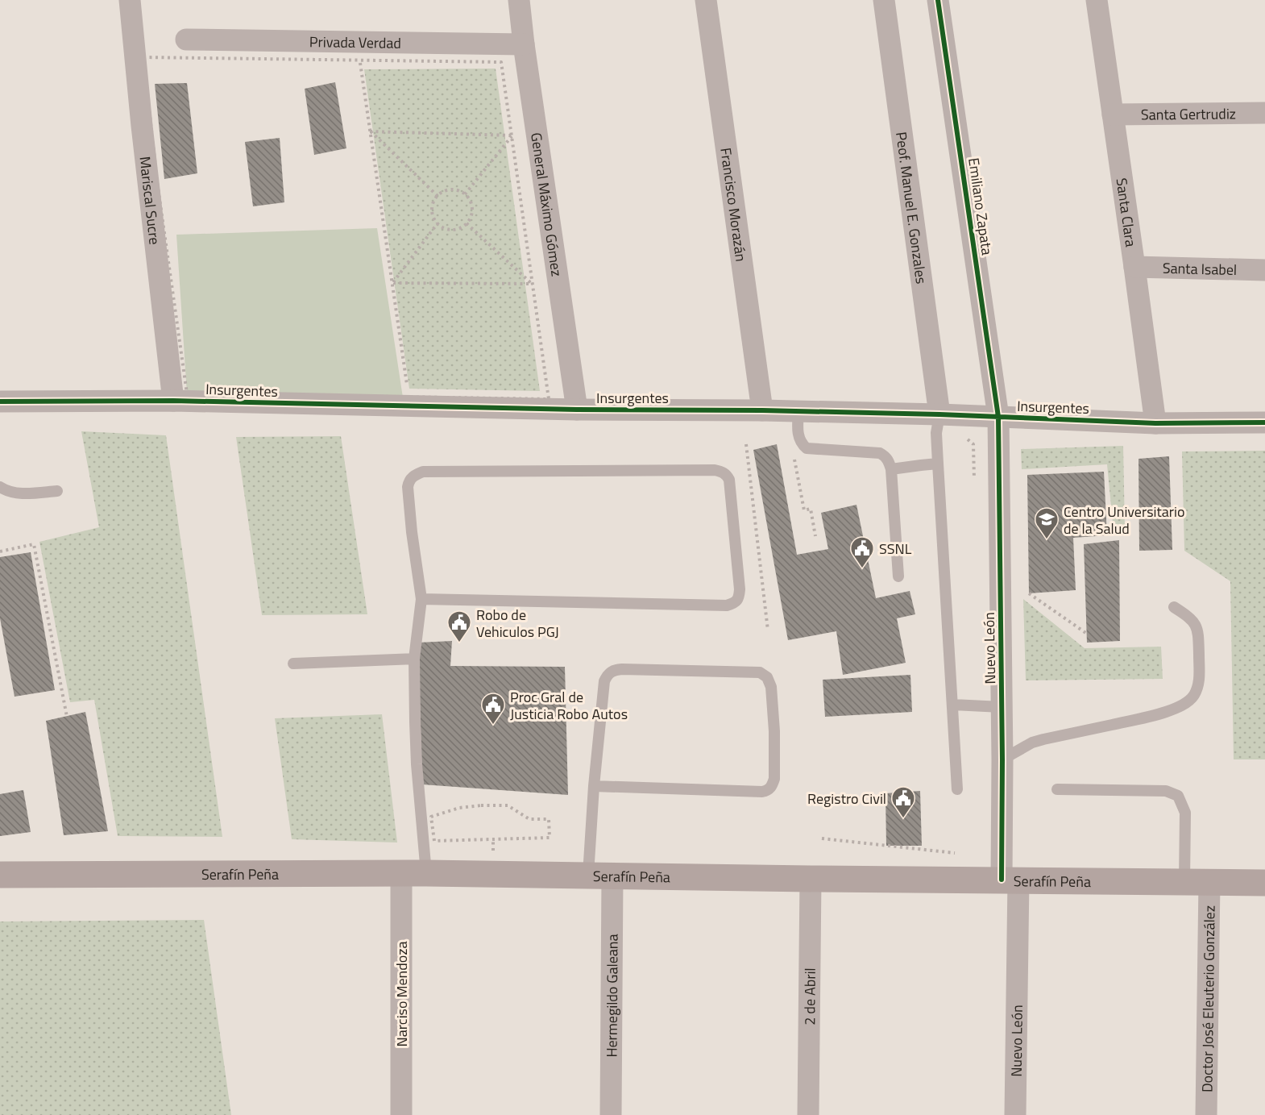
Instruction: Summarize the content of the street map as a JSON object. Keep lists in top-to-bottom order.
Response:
{
  "streets": {
    "main road": ["Serafín Peña"],
    "street": [
      "Privada Verdad",
      "Santa Gertrudiz",
      "Mariscal Sucre",
      "General Máximo Gómez",
      "Francisco Morazán",
      "Emiliano Zapata",
      "Peof. Manuel E. Gonzales",
      "Santa Clara",
      "Santa Isabel",
      "Insurgentes",
      "Nuevo León",
      "Narciso Mendoza",
      "Hermegildo Galeana",
      "2 de Abril",
      "Doctor José Eleuterio González"
    ]
  },
  "crossings": [
    ["Privada Verdad", "General Máximo Gómez"],
    ["Santa Gertrudiz", "Santa Clara"],
    ["Mariscal Sucre", "Insurgentes"],
    ["General Máximo Gómez", "Insurgentes"],
    ["Francisco Morazán", "Insurgentes"],
    ["Emiliano Zapata", "Insurgentes"],
    ["Emiliano Zapata", "Nuevo León"],
    ["Peof. Manuel E. Gonzales", "Insurgentes"],
    ["Santa Clara", "Santa Isabel"],
    ["Santa Clara", "Insurgentes"],
    ["Insurgentes", "Nuevo León"],
    ["Nuevo León", "Serafín Peña"],
    ["Serafín Peña", "Narciso Mendoza"],
    ["Serafín Peña", "Hermegildo Galeana"],
    ["Serafín Peña", "2 de Abril"],
    ["Serafín Peña", "Doctor José Eleuterio González"]
  ],
  "places": {
    "school or university": ["Centro Universitario de la Salud"],
    "public building": [
      "SSNL",
      "Robo de Vehiculos PGJ",
      "Proc Gral de Justicia Robo Autos",
      "Registro Civil"
    ]
  }
}
